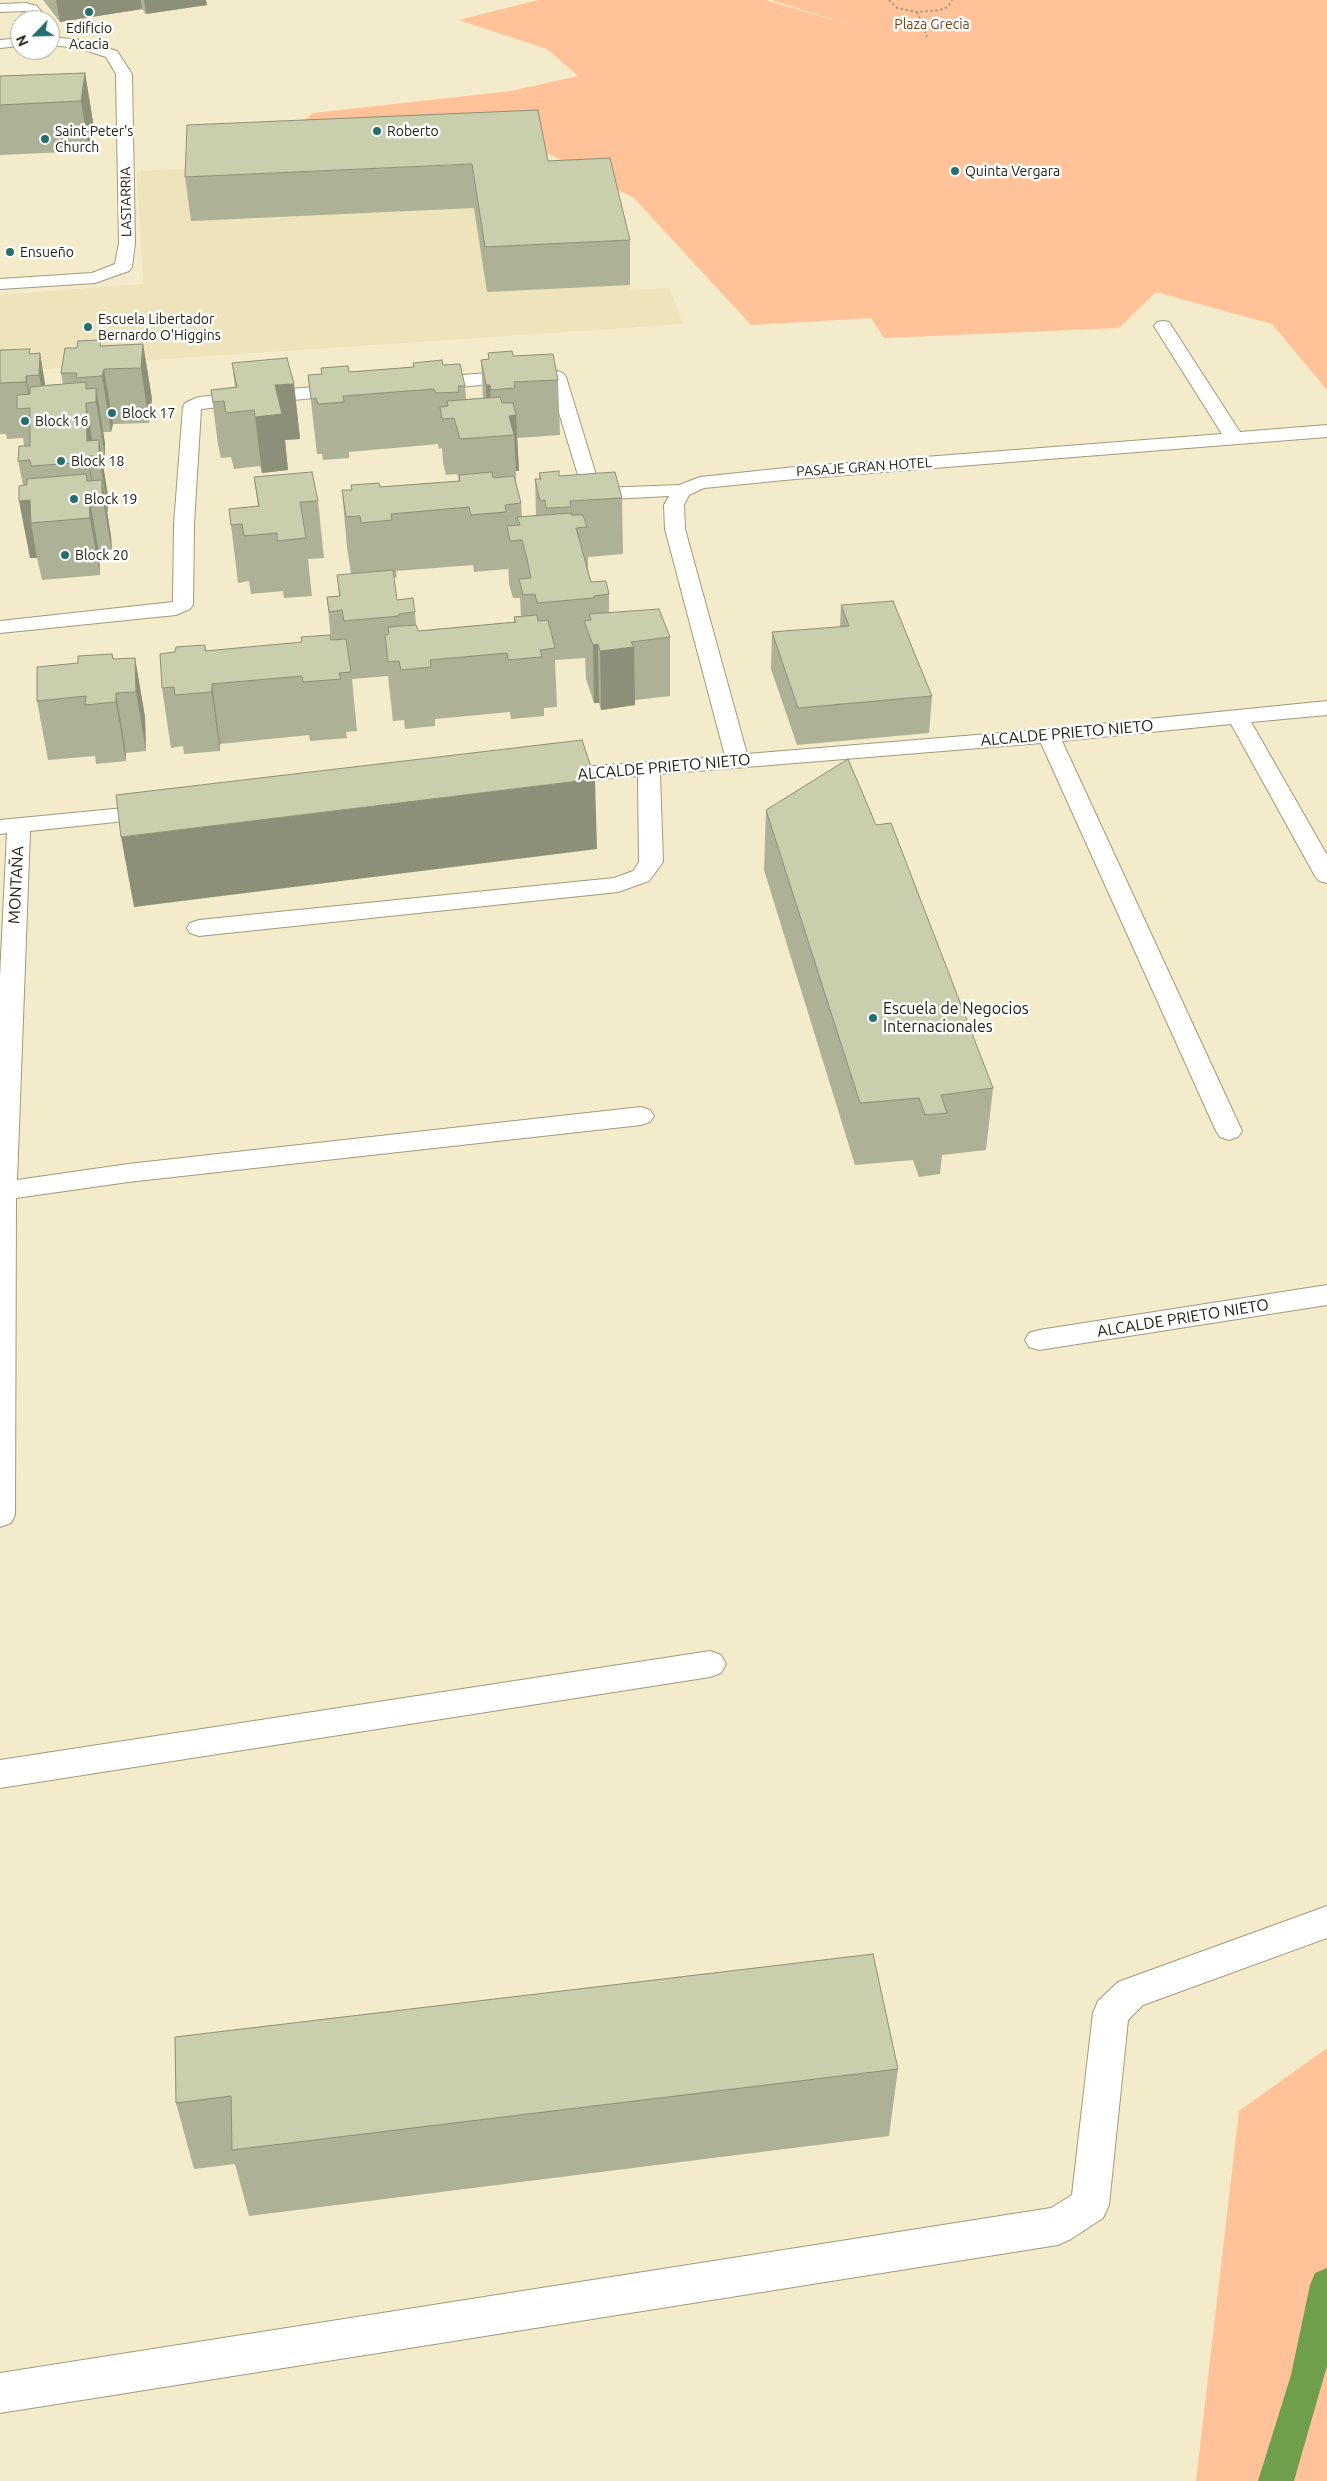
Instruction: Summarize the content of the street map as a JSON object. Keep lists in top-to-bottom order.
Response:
{
  "streets": {
    "street": [
      "LASTARRIA",
      "PASAJE GRAN HOTEL",
      "ALCALDE PRIETO NIETO",
      "MONTAÑA"
    ]
  },
  "parks": ["Plaza Grecia"],
  "places": [
    "Edificio Acacia",
    "Roberto",
    "Saint Peter's Church",
    "Quinta Vergara",
    "Ensueño",
    "Escuela Libertador Bernardo O'Higgins",
    "Block 17",
    "Block 16",
    "Block 18",
    "Block 19",
    "Block 20",
    "Escuela de Negocios Internacionales"
  ],
  "north": "bottom left"
}
